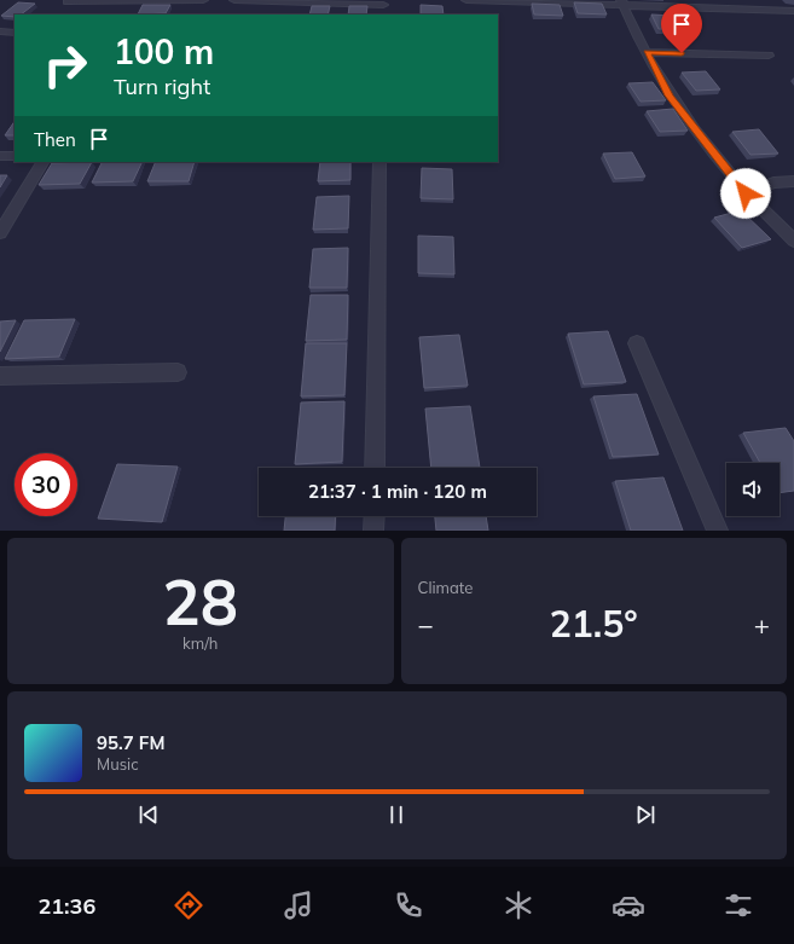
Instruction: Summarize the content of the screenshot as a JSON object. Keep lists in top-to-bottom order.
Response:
{
  "page": {
    "turn": ["100 m", "Turn right"],
    "then": "Then",
    "limit": "30",
    "trip": "21:37 · 1 min · 120 m",
    "tile": [
      ["28", "km/h"],
      "Climate"
    ],
    "heat": ["−", "21.5°", "+"],
    "song": ["95.7 FM", "Music"],
    "tabs": "21:36"
  }
}
